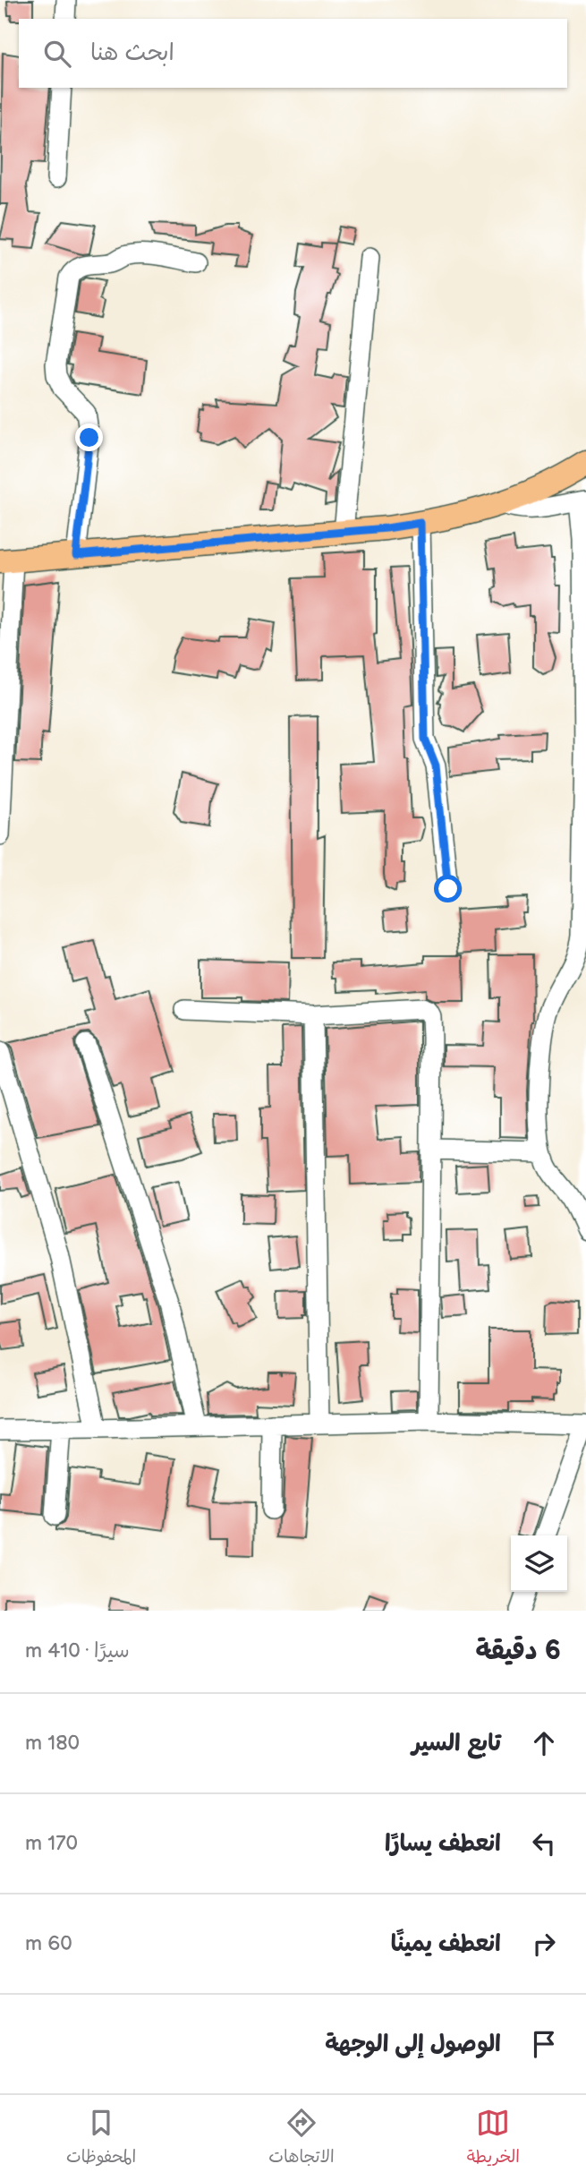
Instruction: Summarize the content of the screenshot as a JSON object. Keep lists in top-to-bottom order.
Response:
{
  "page": {
    "search": "ابحث هنا",
    "heading": ["6 دقيقة", "سيرًا · 410 m"],
    "list": [
      ["تابع السير", "180 m"],
      ["انعطف يسارًا", "170 m"],
      ["انعطف يمينًا", "60 m"],
      "الوصول إلى الوجهة"
    ],
    "nav": ["الخريطة", "الاتجاهات", "المحفوظات"]
  }
}
